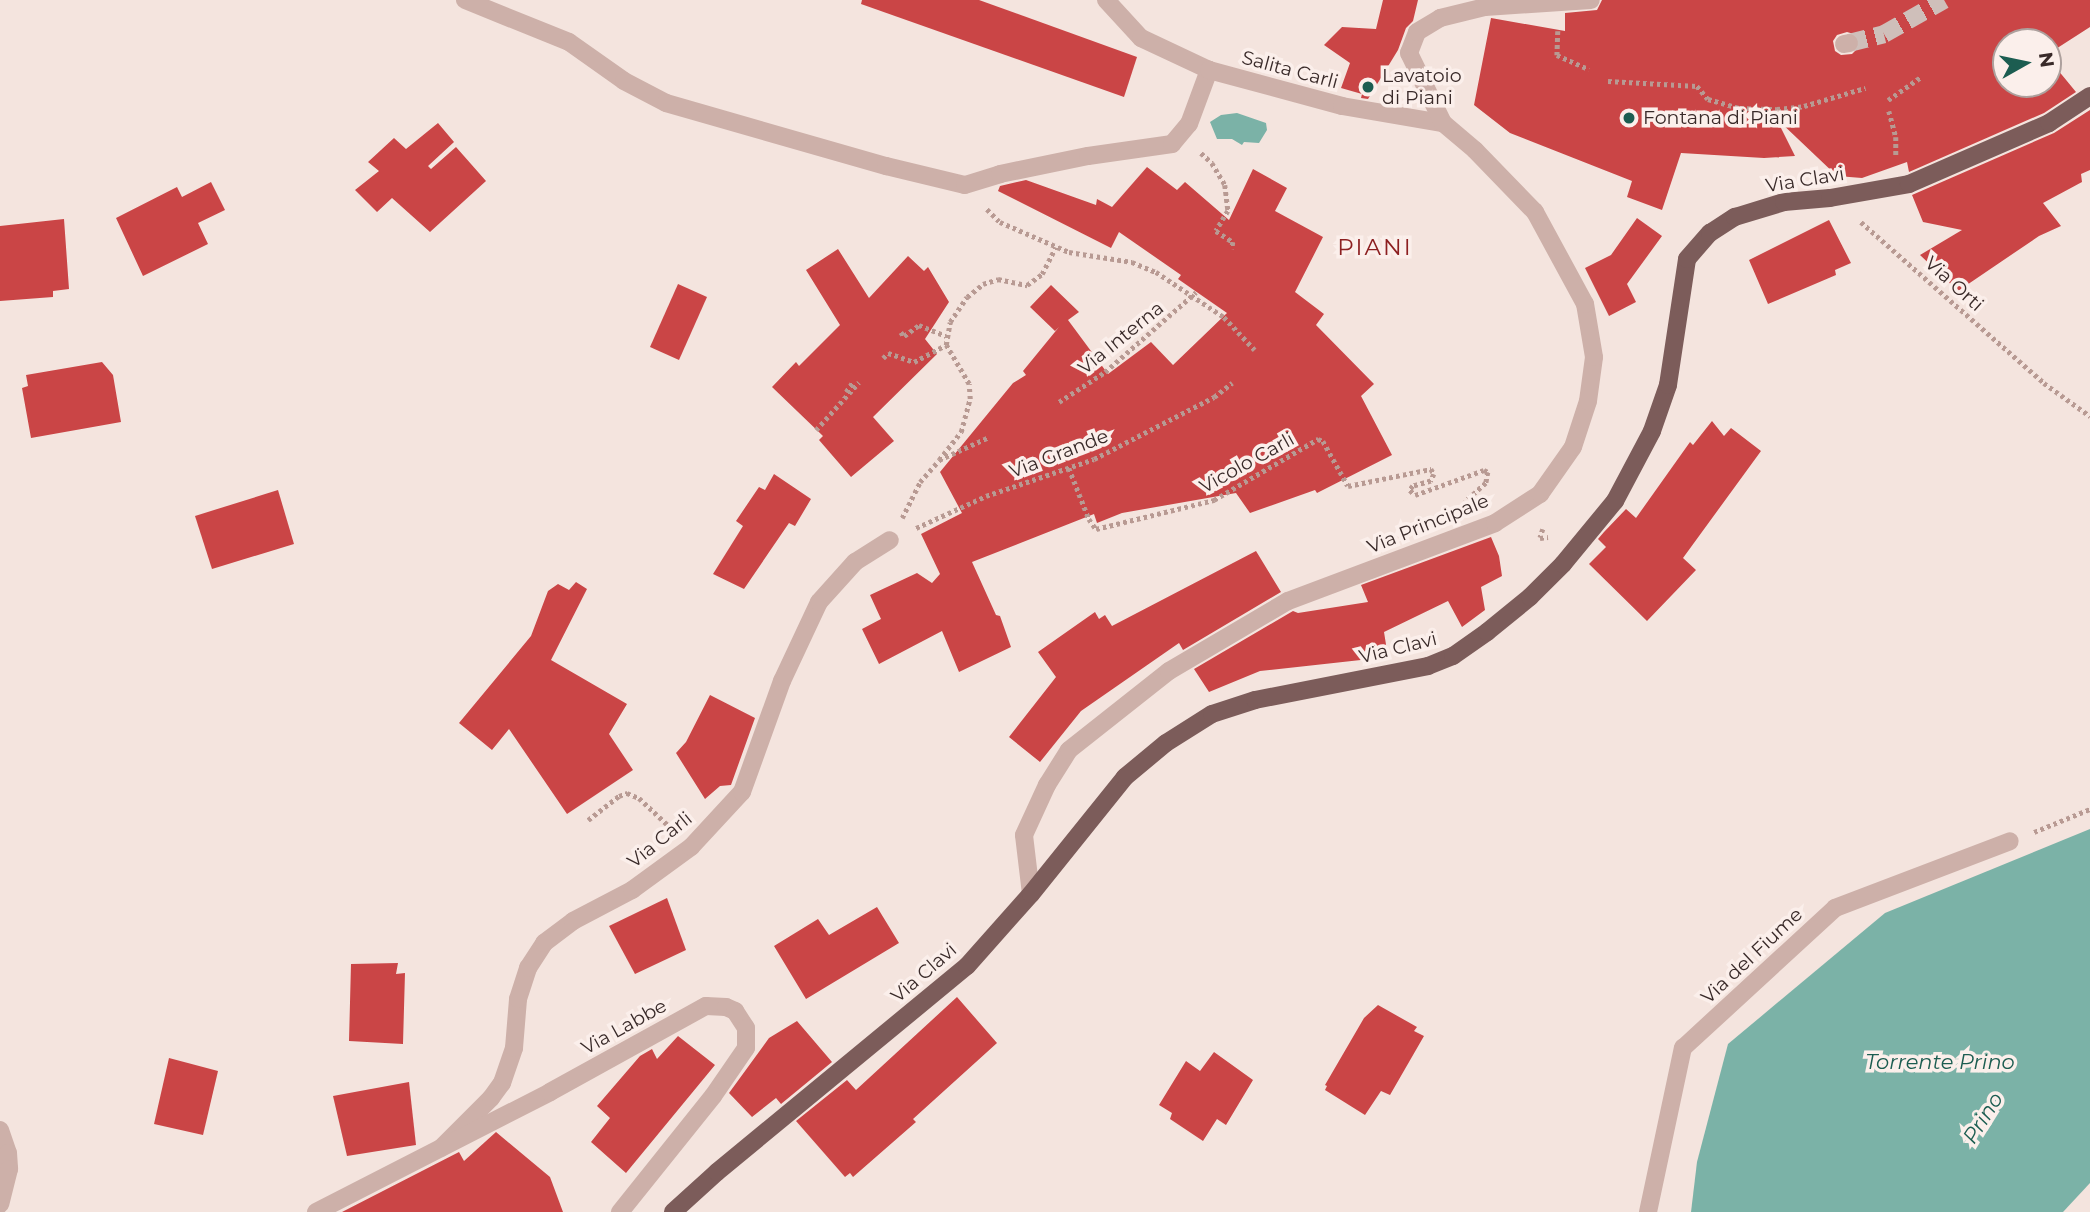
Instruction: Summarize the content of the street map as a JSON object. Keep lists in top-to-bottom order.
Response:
{
  "streets": {
    "main road": ["Via Clavi"],
    "street": [
      "Salita Carli",
      "Via Principale",
      "Via Carli",
      "Via del Fiume",
      "Via Labbe"
    ],
    "path": [
      "Via Orti",
      "Via Interna",
      "Via Grande",
      "Vicolo Carli"
    ]
  },
  "crossings": [
    ["Salita Carli", "Via Principale"],
    ["Via Clavi", "Via Principale"],
    ["Via Grande", "Vicolo Carli"],
    ["Via Grande", "Via Carli"],
    ["Via Carli", "Via Labbe"]
  ],
  "districts": ["PIANI"],
  "water": ["Torrente Prino", "Prino"],
  "places": ["Lavatoio di Piani", "Fontana di Piani"],
  "north": "right"
}
